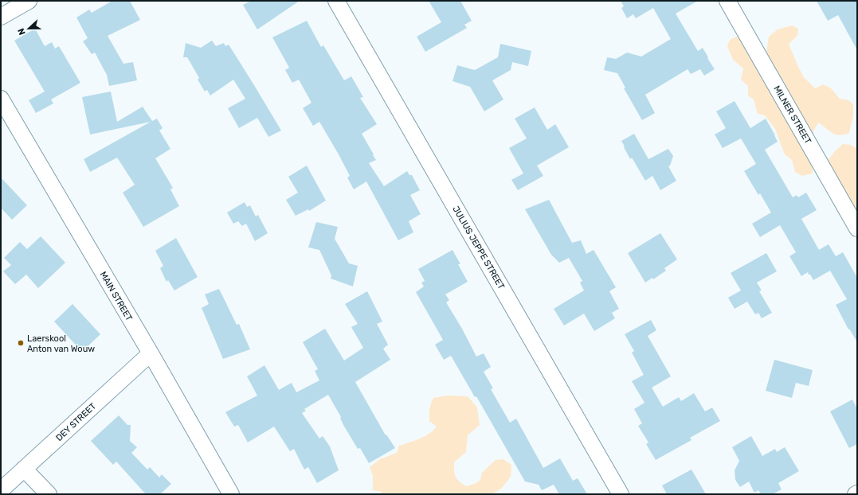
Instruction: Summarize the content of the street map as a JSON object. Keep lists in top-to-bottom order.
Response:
{
  "streets": {
    "street": [
      "MILNER STREET",
      "JULIUS JEPPE STREET",
      "MAIN STREET",
      "DEY STREET"
    ]
  },
  "crossings": [
    ["MAIN STREET", "DEY STREET"]
  ],
  "places": ["Laerskool Anton van Wouw"],
  "north": "left"
}
